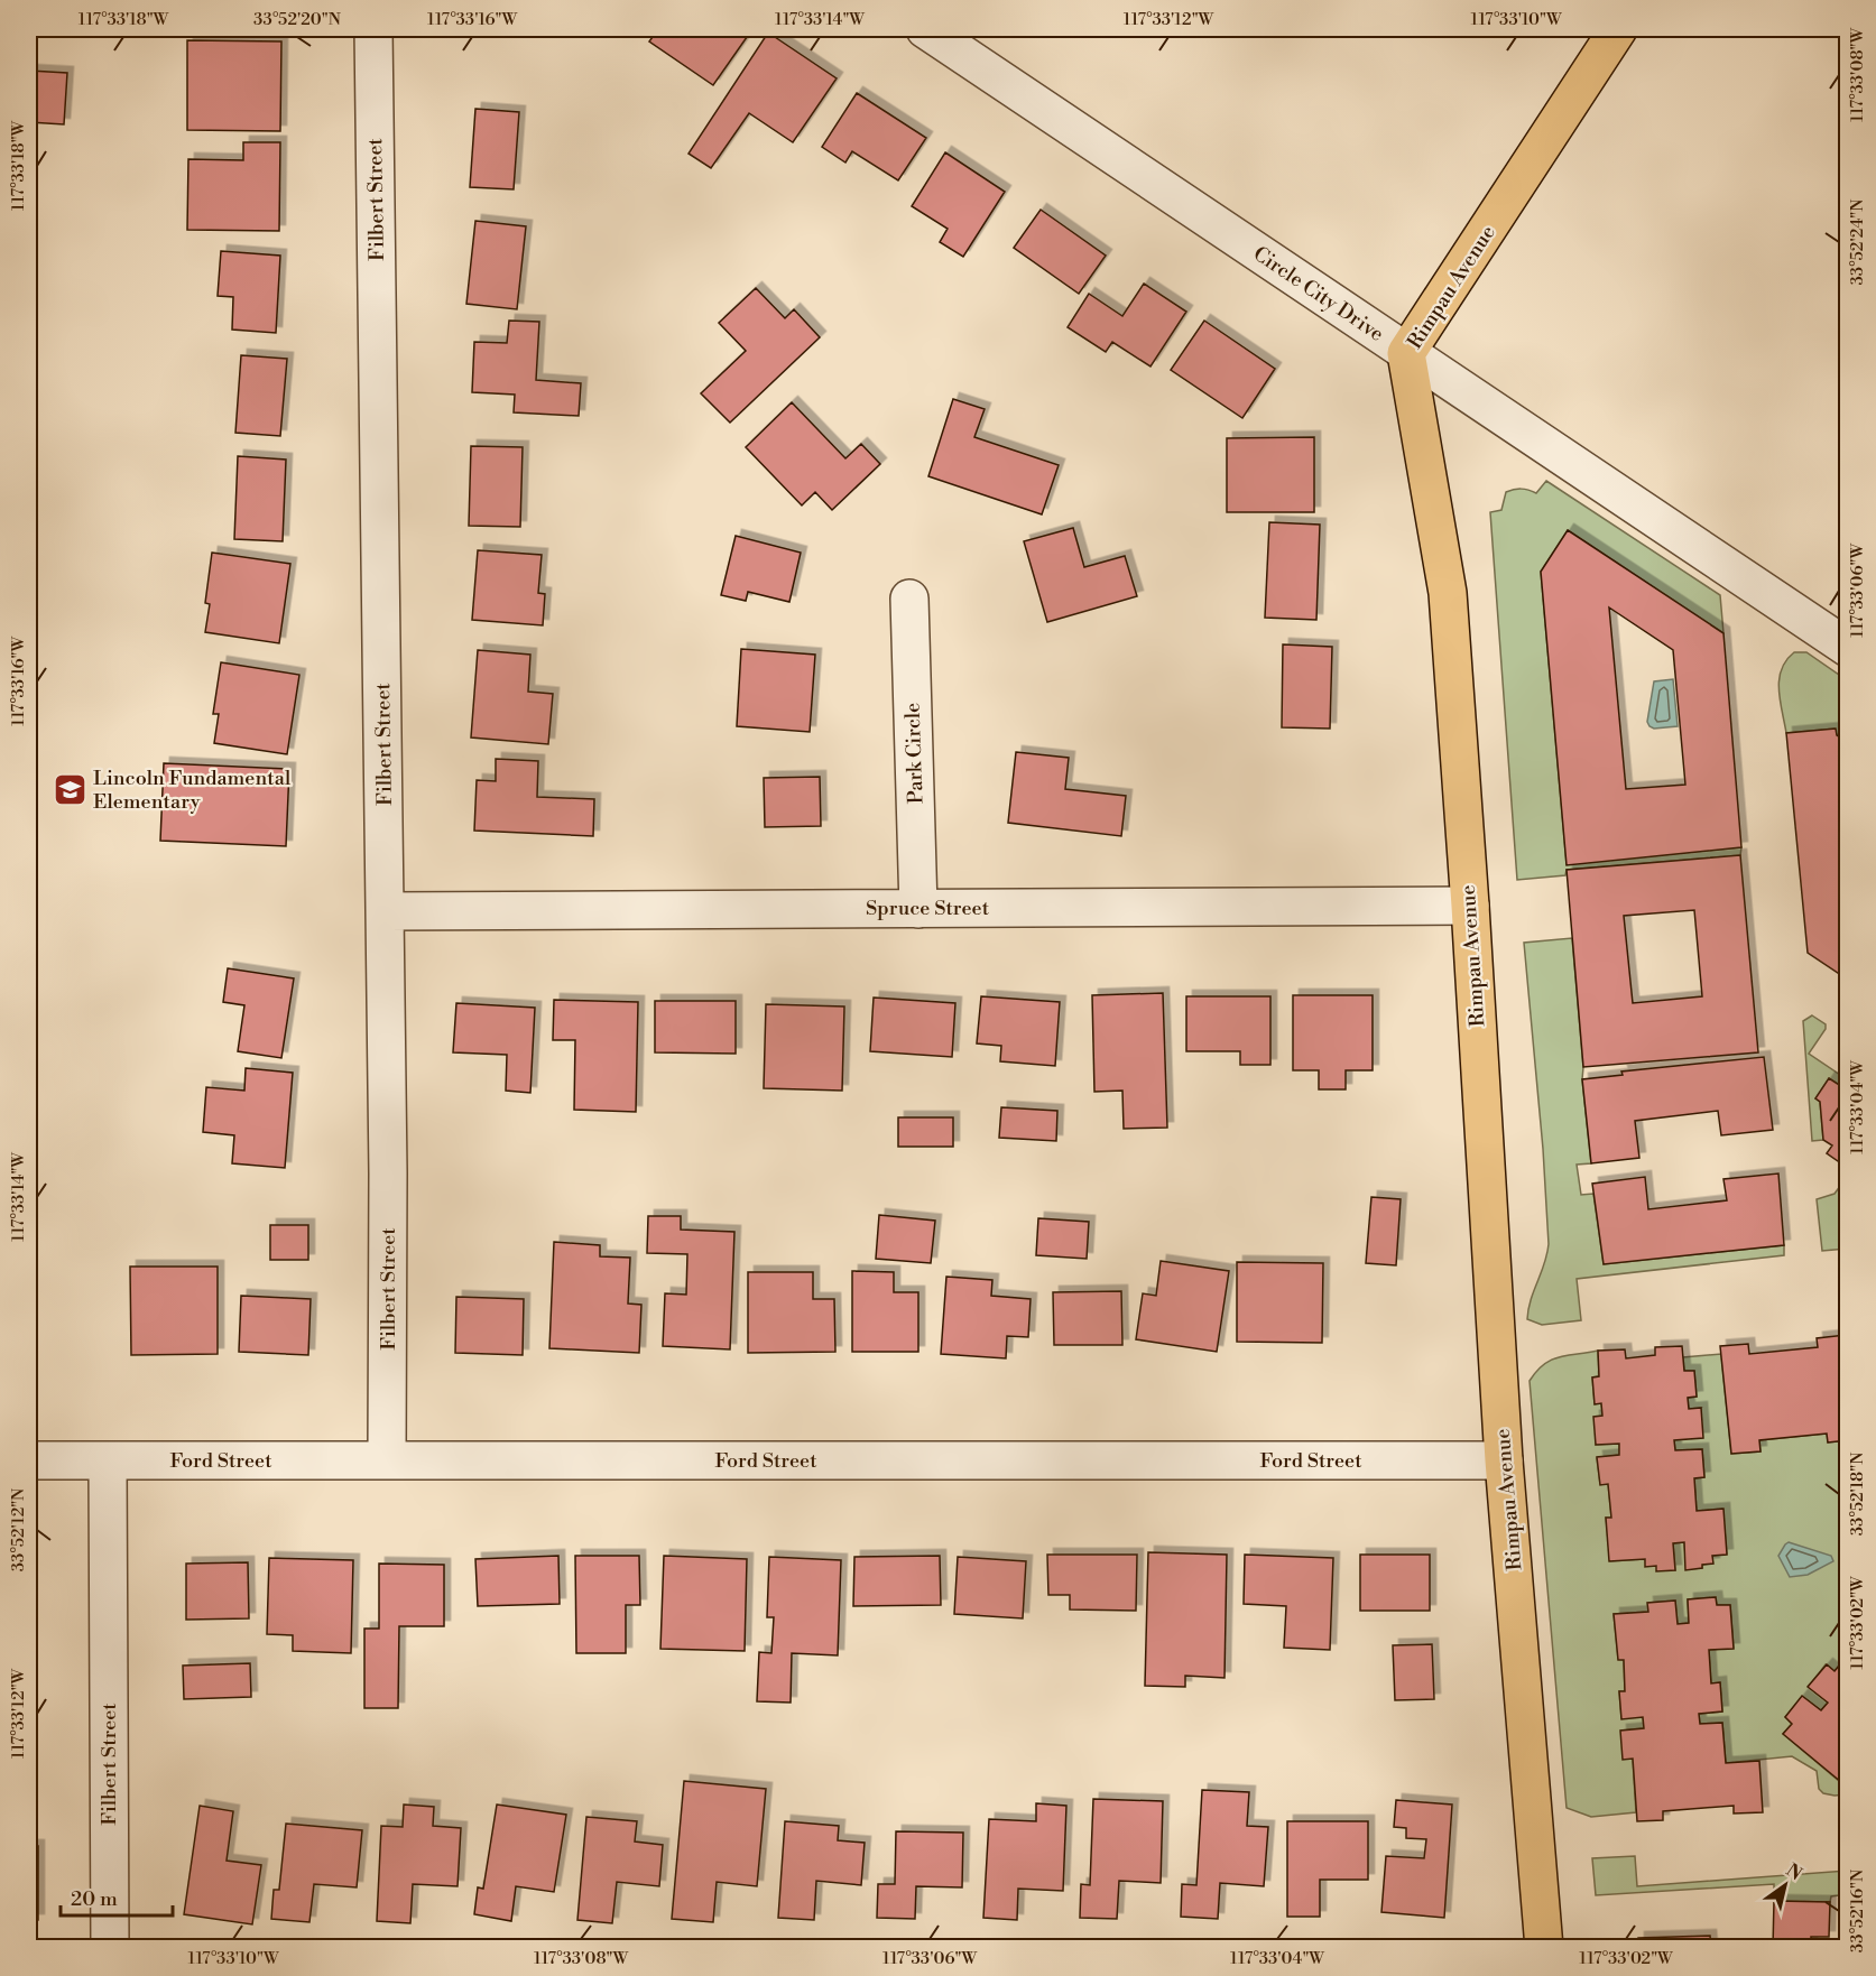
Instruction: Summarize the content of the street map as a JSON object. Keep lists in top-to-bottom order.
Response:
{
  "streets": {
    "main road": ["Rimpau Avenue"],
    "street": [
      "Filbert Street",
      "Circle City Drive",
      "Park Circle",
      "Spruce Street",
      "Ford Street"
    ]
  },
  "crossings": [
    ["Filbert Street", "Spruce Street"],
    ["Filbert Street", "Ford Street"],
    ["Rimpau Avenue", "Circle City Drive"],
    ["Rimpau Avenue", "Spruce Street"],
    ["Rimpau Avenue", "Ford Street"],
    ["Park Circle", "Spruce Street"]
  ],
  "places": {
    "school or university": ["Lincoln Fundamental Elementary"]
  },
  "scale_bar": "20 m",
  "north": "top right",
  "coordinates": [
    "117°33'18\"W",
    "33°52'20\"N",
    "117°33'16\"W",
    "117°33'14\"W",
    "117°33'12\"W",
    "117°33'10\"W",
    "117°33'08\"W",
    "33°52'24\"N",
    "117°33'06\"W",
    "117°33'04\"W",
    "33°52'18\"N",
    "33°52'12\"N",
    "117°33'02\"W",
    "33°52'16\"N"
  ]
}
